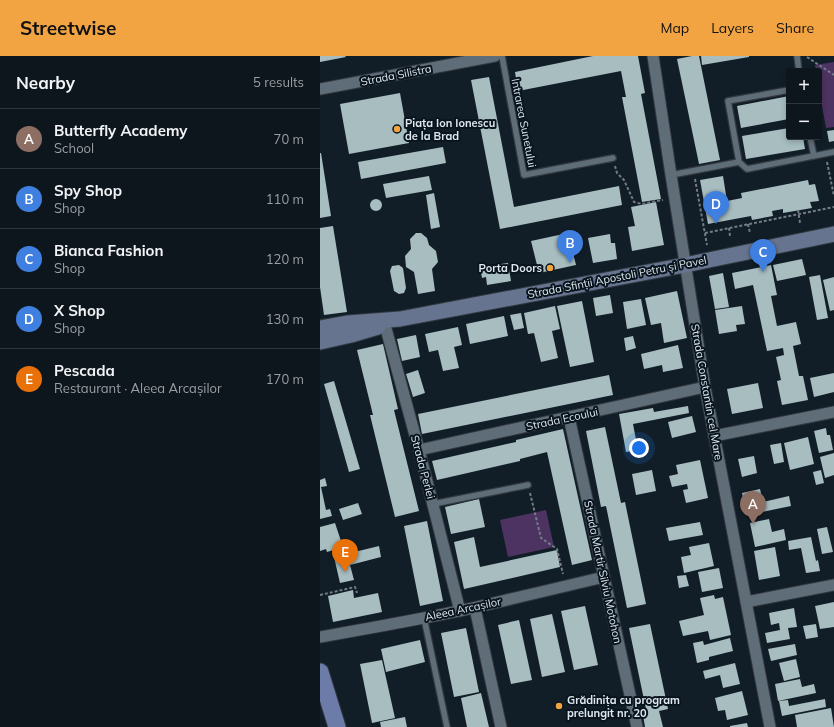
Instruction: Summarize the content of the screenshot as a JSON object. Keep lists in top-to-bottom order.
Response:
{
  "streets": {
    "main road": ["Strada Sfinții Apostoli Petru și Pavel"],
    "street": [
      "Strada Silistra",
      "Strada Constantin cel Mare",
      "Strada Ecoului",
      "Strada Perlei",
      "Strada Martir Silviu Motohon",
      "Aleea Arcașilor"
    ],
    "lane": ["Intrarea Sunetului"]
  },
  "crossings": [
    ["Strada Sfinții Apostoli Petru și Pavel", "Strada Constantin cel Mare"],
    ["Strada Sfinții Apostoli Petru și Pavel", "Strada Perlei"],
    ["Strada Constantin cel Mare", "Strada Ecoului"],
    ["Strada Ecoului", "Strada Perlei"],
    ["Strada Ecoului", "Strada Martir Silviu Motohon"],
    ["Strada Perlei", "Aleea Arcașilor"],
    ["Strada Martir Silviu Motohon", "Aleea Arcașilor"]
  ],
  "places": ["Piața Ion Ionescu de la Brad", "Porta Doors", "Grădinița cu program prelungit nr. 20"],
  "page": {
    "header": "Streetwise",
    "nav": ["Map", "Layers", "Share"],
    "heading": ["Nearby", "5 results"],
    "map_buttons": ["+", "−"],
    "list": [
      {
        "mark": "A",
        "name": "Butterfly Academy",
        "note": "School",
        "value": "70 m"
      },
      {
        "mark": "B",
        "name": "Spy Shop",
        "note": "Shop",
        "value": "110 m"
      },
      {
        "mark": "C",
        "name": "Bianca Fashion",
        "note": "Shop",
        "value": "120 m"
      },
      {
        "mark": "D",
        "name": "X Shop",
        "note": "Shop",
        "value": "130 m"
      },
      {
        "mark": "E",
        "name": "Pescada",
        "note": "Restaurant · Aleea Arcașilor",
        "value": "170 m"
      }
    ],
    "pins": [
      "D",
      "B",
      "C",
      "A",
      "E"
    ]
  }
}
